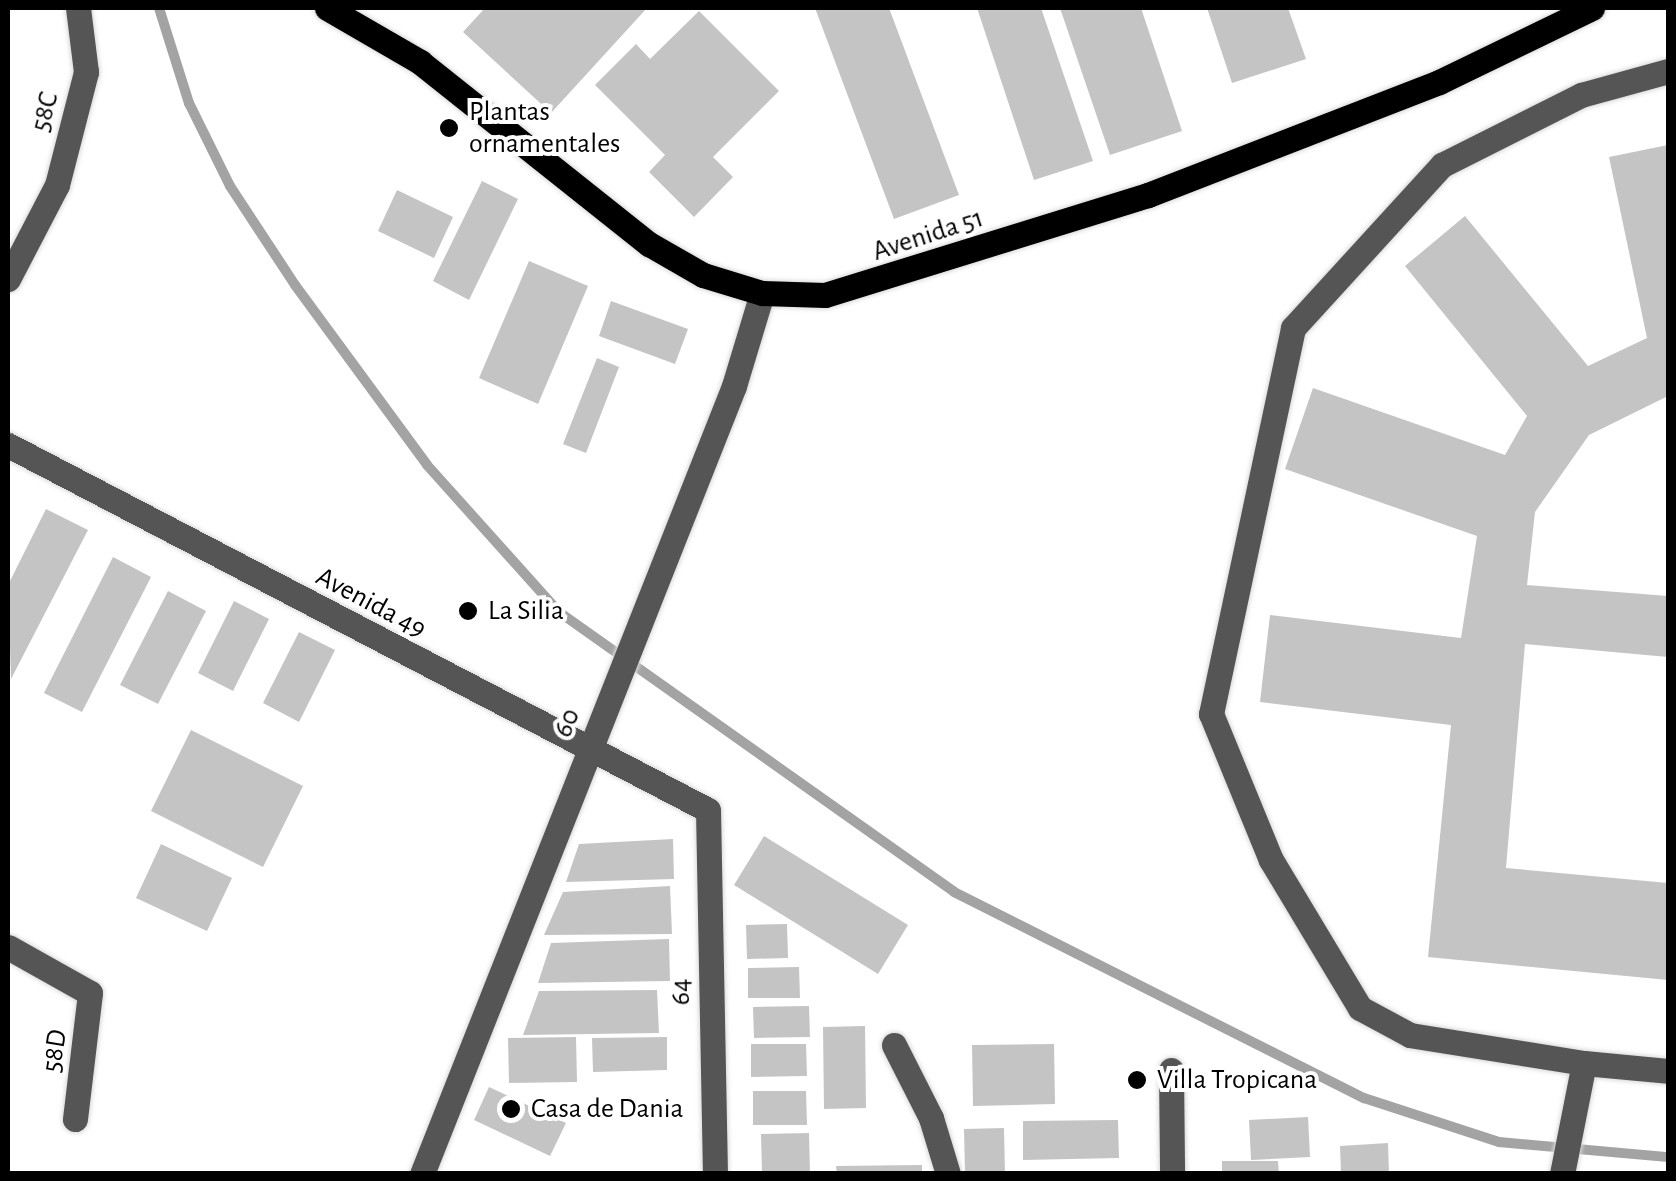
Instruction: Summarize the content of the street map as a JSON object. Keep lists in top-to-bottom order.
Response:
{
  "streets": {
    "main road": ["Avenida 51"],
    "street": [
      "58C",
      "Avenida 49",
      "60",
      "64",
      "58D"
    ]
  },
  "crossings": [
    ["Avenida 51", "60"],
    ["Avenida 49", "60"],
    ["Avenida 49", "64"]
  ],
  "places": [
    "Plantas ornamentales",
    "La Silia",
    "Villa Tropicana",
    "Casa de Dania"
  ]
}
